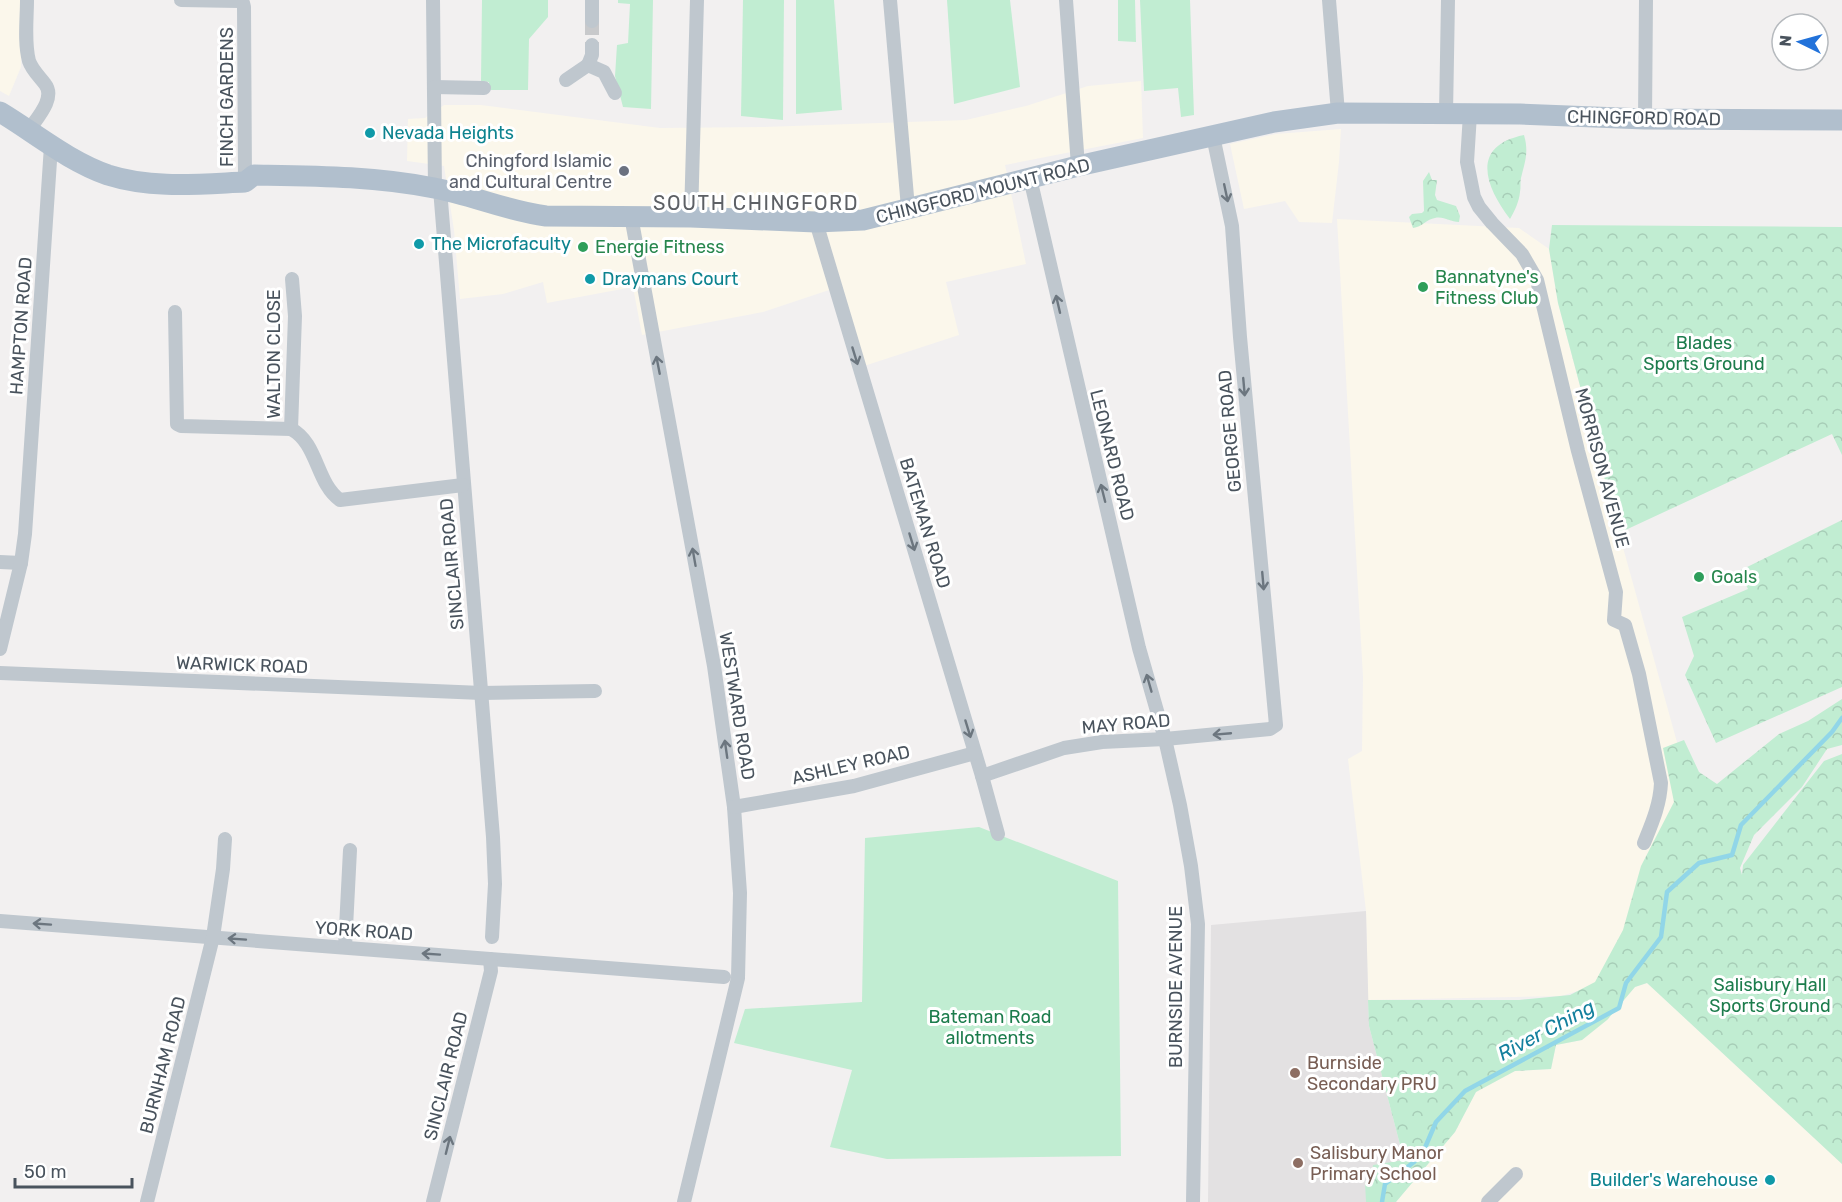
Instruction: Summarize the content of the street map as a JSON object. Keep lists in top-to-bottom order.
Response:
{
  "streets": {
    "main road": ["CHINGFORD ROAD", "CHINGFORD MOUNT ROAD"],
    "street": [
      "FINCH GARDENS",
      "HAMPTON ROAD",
      "WALTON CLOSE",
      "GEORGE ROAD",
      "LEONARD ROAD",
      "MORRISON AVENUE",
      "BATEMAN ROAD",
      "SINCLAIR ROAD",
      "WARWICK ROAD",
      "WESTWARD ROAD",
      "MAY ROAD",
      "ASHLEY ROAD",
      "YORK ROAD",
      "BURNSIDE AVENUE",
      "BURNHAM ROAD"
    ]
  },
  "crossings": [
    ["FINCH GARDENS", "CHINGFORD MOUNT ROAD"],
    ["CHINGFORD ROAD", "CHINGFORD MOUNT ROAD"],
    ["CHINGFORD ROAD", "MORRISON AVENUE"],
    ["CHINGFORD MOUNT ROAD", "HAMPTON ROAD"],
    ["CHINGFORD MOUNT ROAD", "GEORGE ROAD"],
    ["CHINGFORD MOUNT ROAD", "LEONARD ROAD"],
    ["CHINGFORD MOUNT ROAD", "BATEMAN ROAD"],
    ["CHINGFORD MOUNT ROAD", "SINCLAIR ROAD"],
    ["CHINGFORD MOUNT ROAD", "WESTWARD ROAD"],
    ["GEORGE ROAD", "MAY ROAD"],
    ["LEONARD ROAD", "MAY ROAD"],
    ["LEONARD ROAD", "BURNSIDE AVENUE"],
    ["BATEMAN ROAD", "MAY ROAD"],
    ["BATEMAN ROAD", "ASHLEY ROAD"],
    ["SINCLAIR ROAD", "WARWICK ROAD"],
    ["SINCLAIR ROAD", "YORK ROAD"],
    ["WESTWARD ROAD", "ASHLEY ROAD"],
    ["MAY ROAD", "BURNSIDE AVENUE"],
    ["YORK ROAD", "BURNHAM ROAD"]
  ],
  "one_way": [
    "GEORGE ROAD",
    "LEONARD ROAD",
    "BATEMAN ROAD",
    "WESTWARD ROAD",
    "MAY ROAD",
    "YORK ROAD"
  ],
  "districts": ["SOUTH CHINGFORD"],
  "water": ["River Ching"],
  "parks": ["Blades Sports Ground", "Salisbury Hall Sports Ground", "Bateman Road allotments"],
  "places": [
    "Nevada Heights",
    "Chingford Islamic and Cultural Centre",
    "The Microfaculty",
    "Energie Fitness",
    "Draymans Court",
    "Bannatyne's Fitness Club",
    "Goals",
    "Burnside Secondary PRU",
    "Salisbury Manor Primary School",
    "Builder's Warehouse"
  ],
  "scale_bar": "50 m",
  "north": "left"
}
